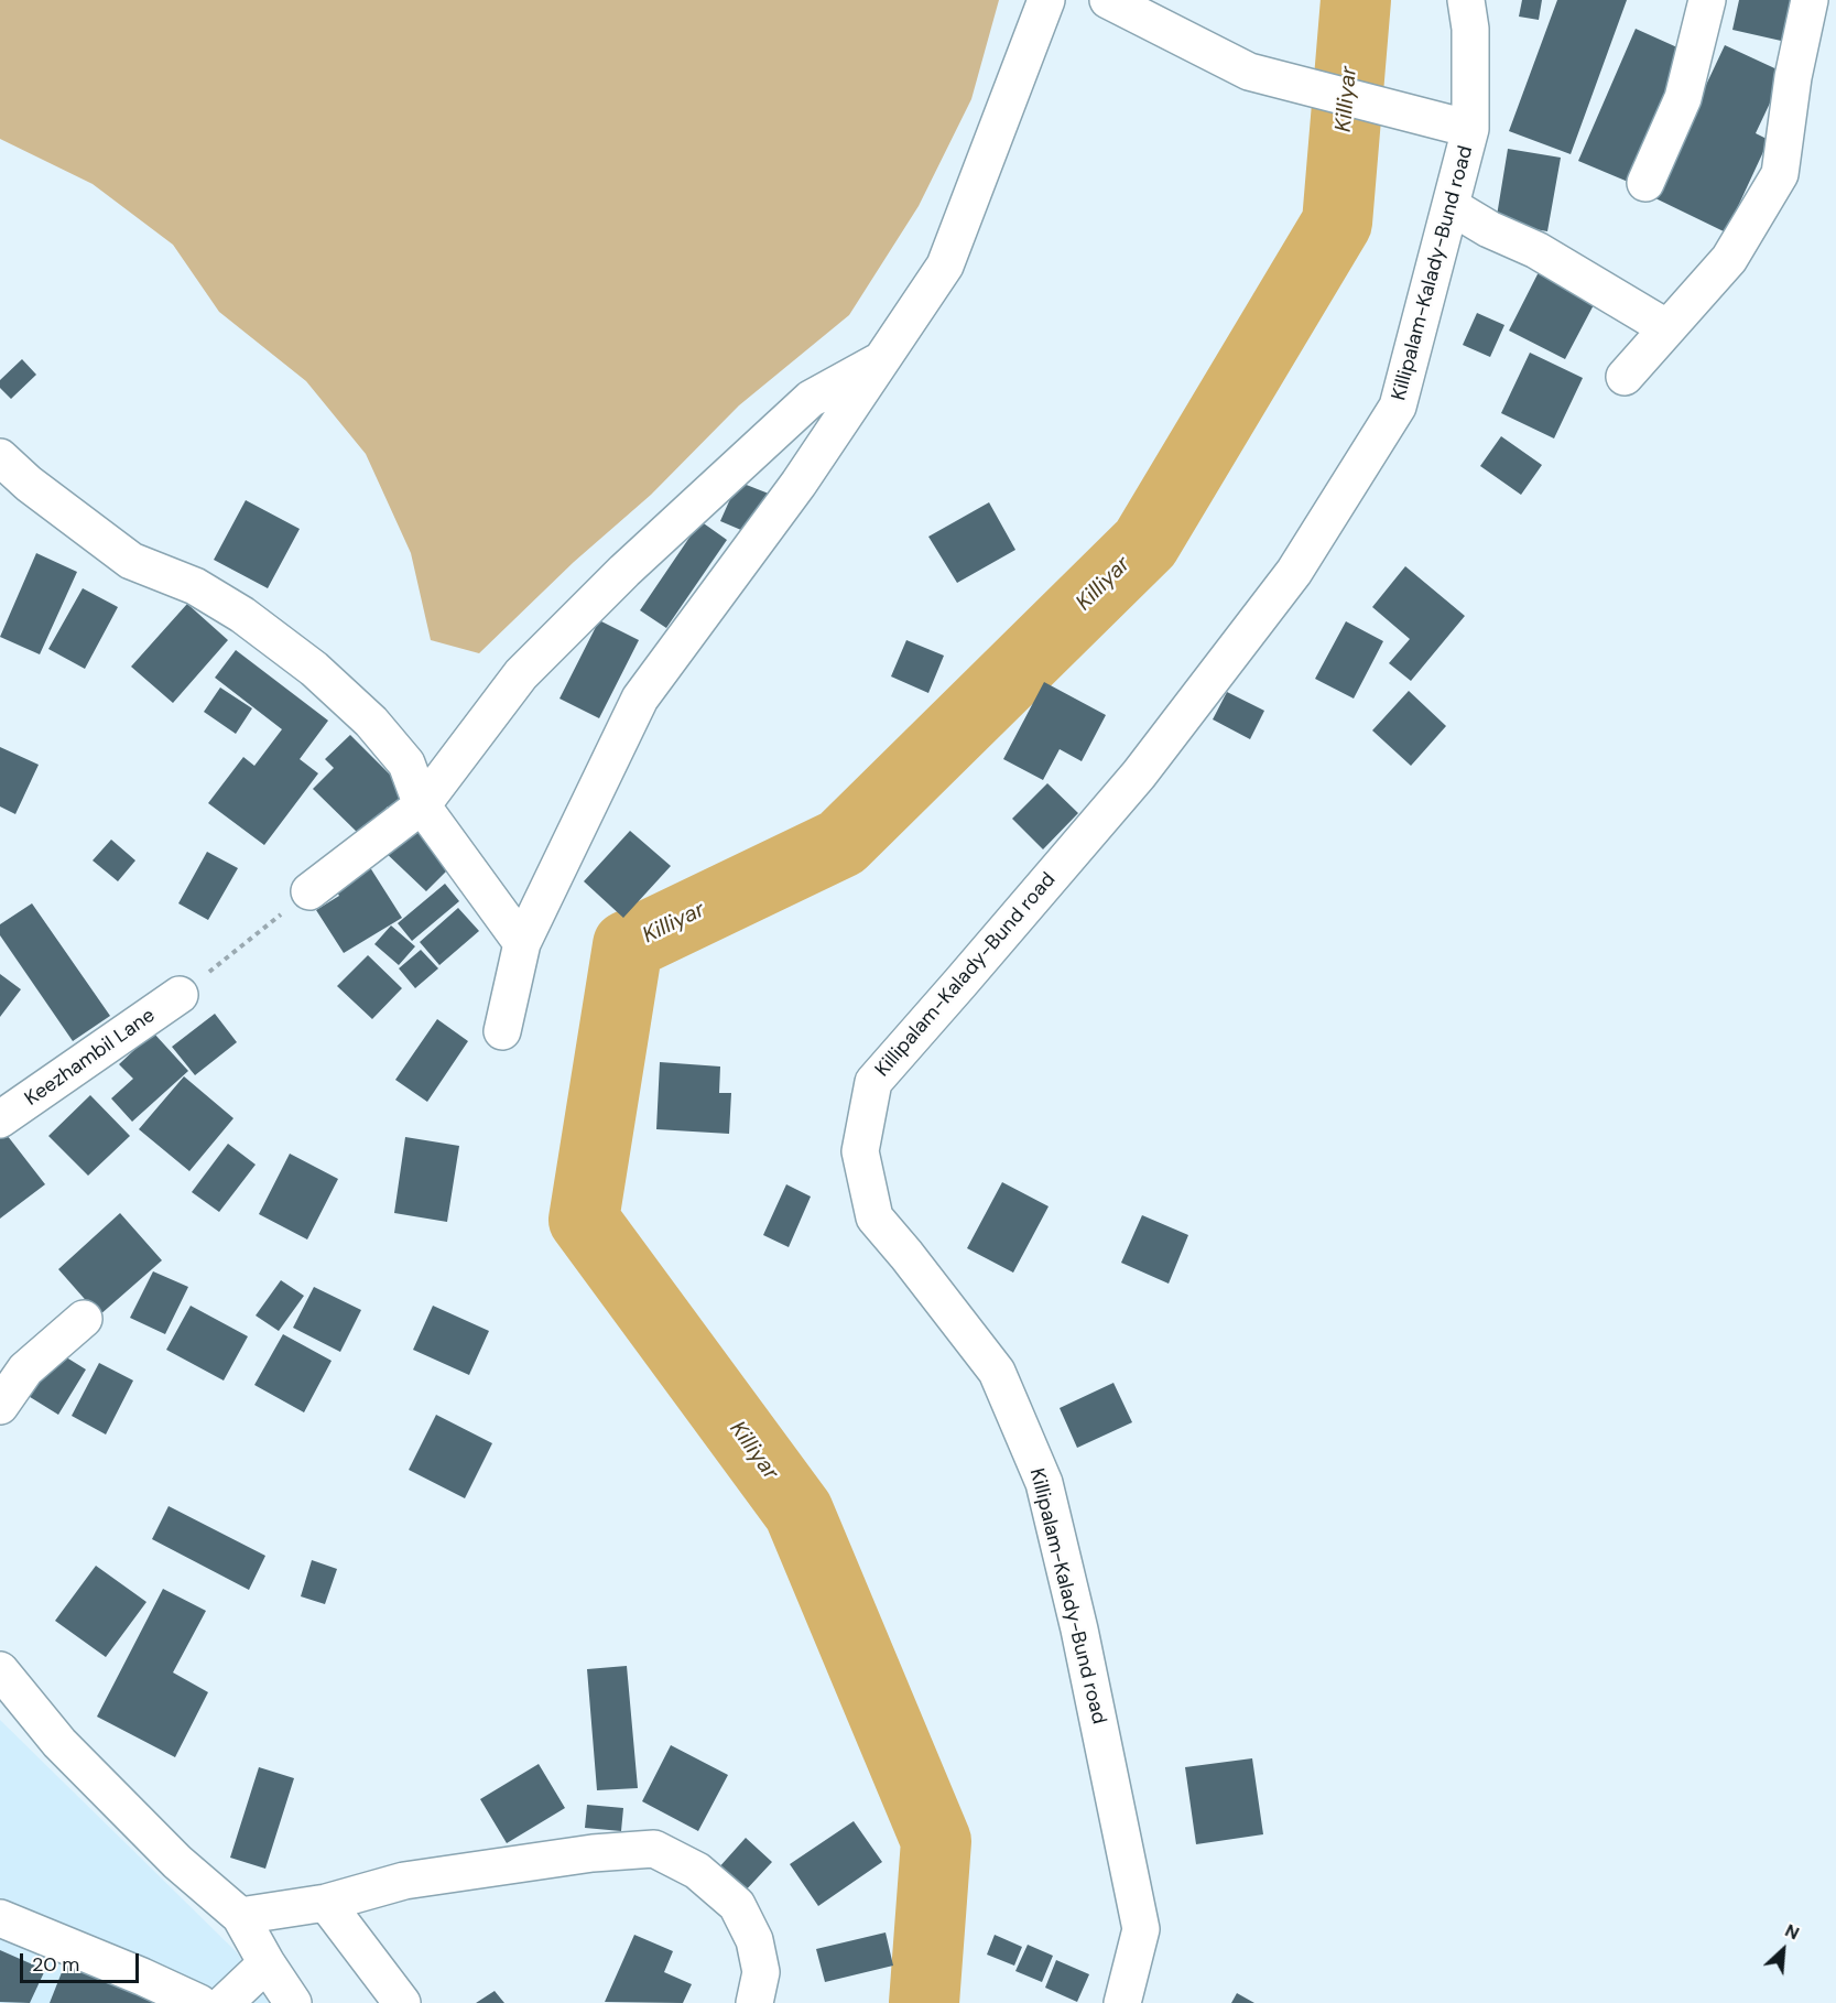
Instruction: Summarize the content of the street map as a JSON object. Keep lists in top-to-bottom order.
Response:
{
  "streets": {
    "street": ["Killipalam-Kalady-Bund road", "Keezhambil Lane"]
  },
  "water": ["Killiyar"],
  "scale_bar": "20 m",
  "north": "top right"
}
